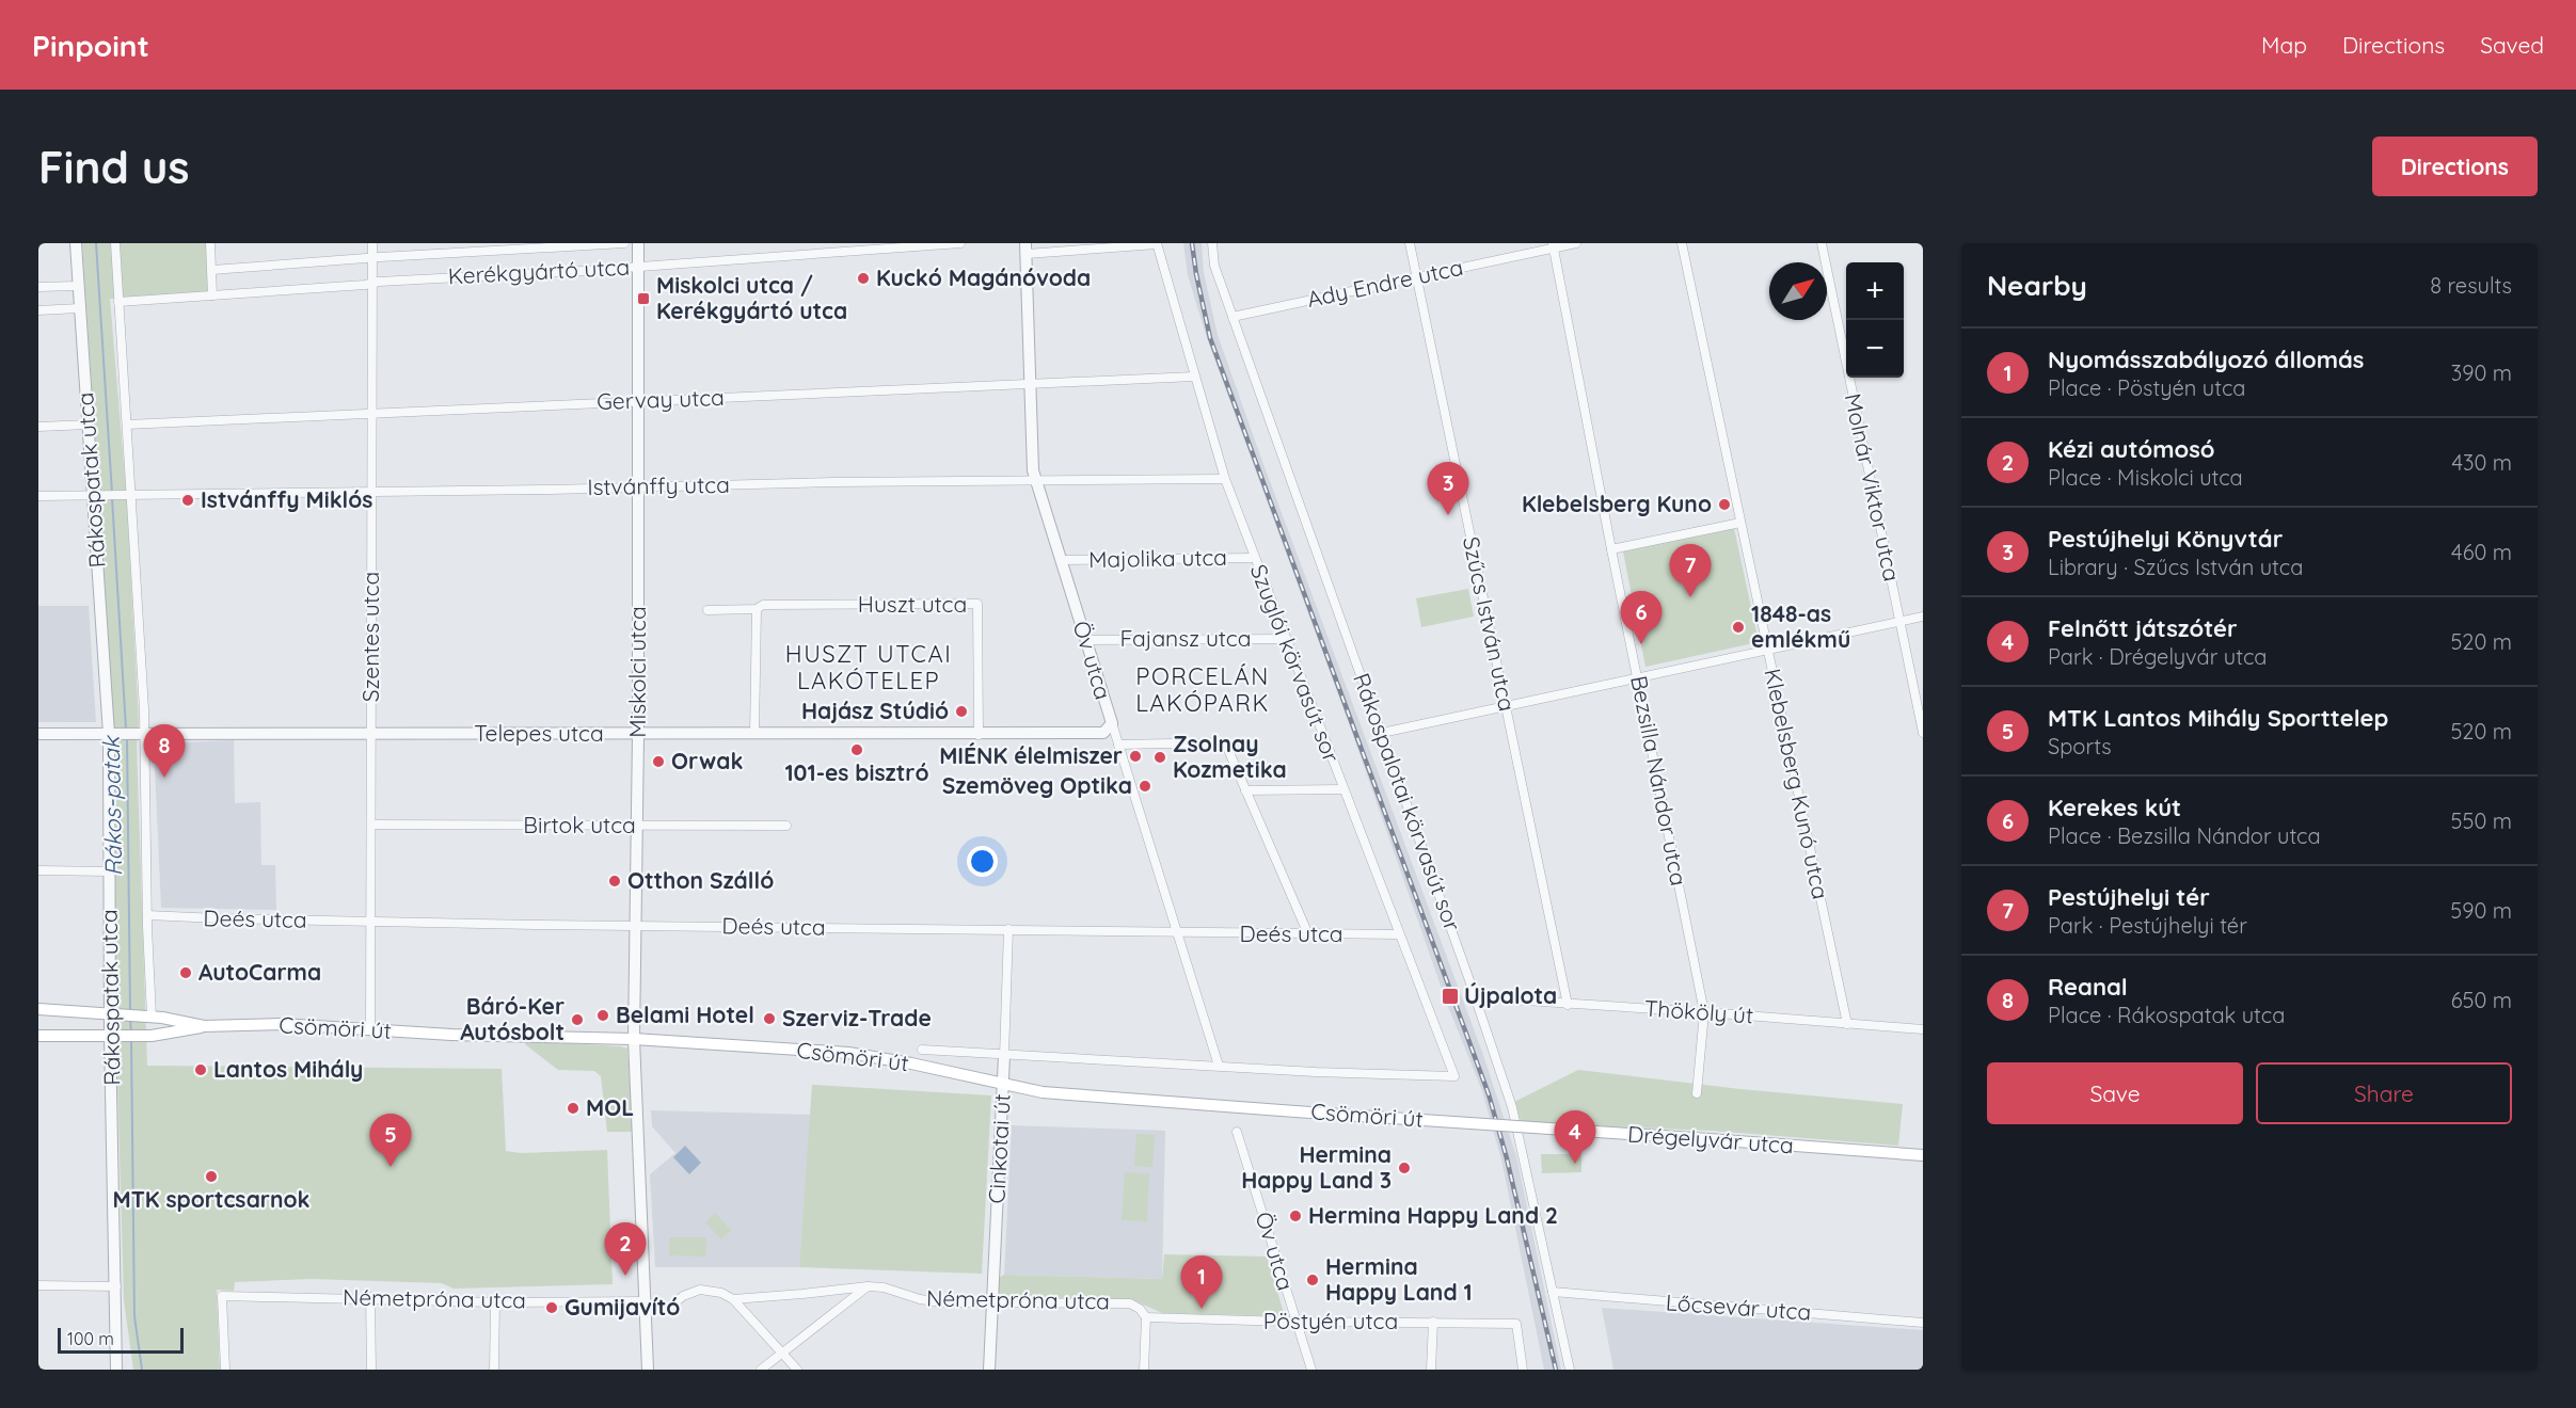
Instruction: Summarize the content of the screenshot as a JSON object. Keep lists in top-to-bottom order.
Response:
{
  "streets": {
    "main road": ["Csömöri út", "Drégelyvár utca"],
    "street": [
      "Kerékgyártó utca",
      "Ady Endre utca",
      "Gervay utca",
      "Rákospatak utca",
      "Istvánffy utca",
      "Molnár Viktor utca",
      "Majolika utca",
      "Huszt utca",
      "Szűcs István utca",
      "Szentes utca",
      "Fajansz utca",
      "Öv utca",
      "Szuglói körvasút sor",
      "Miskolci utca",
      "Telepes utca",
      "Bezsilla Nándor utca",
      "Klebelsberg Kunó utca",
      "Rákospalotai körvasút sor",
      "Birtok utca",
      "Deés utca",
      "Thököly út",
      "Cinkotai út",
      "Németpróna utca",
      "Lőcsevár utca",
      "Pöstyén utca"
    ]
  },
  "crossings": [
    ["Kerékgyártó utca", "Rákospatak utca"],
    ["Kerékgyártó utca", "Szentes utca"],
    ["Kerékgyártó utca", "Miskolci utca"],
    ["Ady Endre utca", "Szűcs István utca"],
    ["Ady Endre utca", "Bezsilla Nándor utca"],
    ["Ady Endre utca", "Rákospalotai körvasút sor"],
    ["Gervay utca", "Rákospatak utca"],
    ["Gervay utca", "Szentes utca"],
    ["Gervay utca", "Öv utca"],
    ["Gervay utca", "Szuglói körvasút sor"],
    ["Gervay utca", "Miskolci utca"],
    ["Rákospatak utca", "Istvánffy utca"],
    ["Rákospatak utca", "Telepes utca"],
    ["Rákospatak utca", "Deés utca"],
    ["Rákospatak utca", "Csömöri út"],
    ["Istvánffy utca", "Szentes utca"],
    ["Istvánffy utca", "Öv utca"],
    ["Istvánffy utca", "Szuglói körvasút sor"],
    ["Istvánffy utca", "Miskolci utca"],
    ["Majolika utca", "Öv utca"],
    ["Majolika utca", "Szuglói körvasút sor"],
    ["Huszt utca", "Telepes utca"],
    ["Szűcs István utca", "Thököly út"],
    ["Szentes utca", "Telepes utca"],
    ["Szentes utca", "Birtok utca"],
    ["Szentes utca", "Deés utca"],
    ["Szentes utca", "Csömöri út"],
    ["Fajansz utca", "Öv utca"],
    ["Fajansz utca", "Szuglói körvasút sor"],
    ["Öv utca", "Telepes utca"],
    ["Öv utca", "Deés utca"],
    ["Öv utca", "Csömöri út"],
    ["Öv utca", "Pöstyén utca"],
    ["Szuglói körvasút sor", "Deés utca"],
    ["Szuglói körvasút sor", "Csömöri út"],
    ["Miskolci utca", "Telepes utca"],
    ["Miskolci utca", "Birtok utca"],
    ["Miskolci utca", "Deés utca"],
    ["Miskolci utca", "Csömöri út"],
    ["Miskolci utca", "Németpróna utca"],
    ["Bezsilla Nándor utca", "Thököly út"],
    ["Klebelsberg Kunó utca", "Thököly út"],
    ["Rákospalotai körvasút sor", "Thököly út"],
    ["Rákospalotai körvasút sor", "Lőcsevár utca"],
    ["Deés utca", "Cinkotai út"],
    ["Csömöri út", "Drégelyvár utca"],
    ["Csömöri út", "Cinkotai út"],
    ["Cinkotai út", "Németpróna utca"],
    ["Németpróna utca", "Pöstyén utca"]
  ],
  "districts": ["HUSZT UTCAI LAKÓTELEP", "PORCELÁN LAKÓPARK"],
  "water": ["Rákos-patak"],
  "places": {
    "other": [
      "Kuckó Magánóvoda",
      "Istvánffy Miklós",
      "Klebelsberg Kuno",
      "1848-as emlékmű",
      "Hajász Stúdió",
      "101-es bisztró",
      "MIÉNK élelmiszer",
      "Zsolnay Kozmetika",
      "Orwak",
      "Szemöveg Optika",
      "Otthon Szálló",
      "AutoCarma",
      "Belami Hotel",
      "Szerviz-Trade",
      "Báró-Ker Autósbolt",
      "Lantos Mihály",
      "MOL",
      "Hermina Happy Land 3",
      "MTK sportcsarnok",
      "Hermina Happy Land 2",
      "Hermina Happy Land 1",
      "Gumijavító"
    ],
    "transit": ["Miskolci utca / Kerékgyártó utca", "Újpalota"]
  },
  "scale_bar": "100 m",
  "north": "top right",
  "page": {
    "header": "Pinpoint",
    "nav": ["Map", "Directions", "Saved"],
    "buttons": [
      "Directions",
      ["Save", "Share"]
    ],
    "title": "Find us",
    "heading": ["Nearby", "8 results"],
    "map_buttons": ["+", "−"],
    "list": [
      {
        "mark": "1",
        "name": "Nyomásszabályozó állomás",
        "note": "Place · Pöstyén utca",
        "value": "390 m"
      },
      {
        "mark": "2",
        "name": "Kézi autómosó",
        "note": "Place · Miskolci utca",
        "value": "430 m"
      },
      {
        "mark": "3",
        "name": "Pestújhelyi Könyvtár",
        "note": "Library · Szűcs István utca",
        "value": "460 m"
      },
      {
        "mark": "4",
        "name": "Felnőtt játszótér",
        "note": "Park · Drégelyvár utca",
        "value": "520 m"
      },
      {
        "mark": "5",
        "name": "MTK Lantos Mihály Sporttelep",
        "note": "Sports",
        "value": "520 m"
      },
      {
        "mark": "6",
        "name": "Kerekes kút",
        "note": "Place · Bezsilla Nándor utca",
        "value": "550 m"
      },
      {
        "mark": "7",
        "name": "Pestújhelyi tér",
        "note": "Park · Pestújhelyi tér",
        "value": "590 m"
      },
      {
        "mark": "8",
        "name": "Reanal",
        "note": "Place · Rákospatak utca",
        "value": "650 m"
      }
    ],
    "pins": [
      "3",
      "7",
      "6",
      "8",
      "4",
      "5",
      "2",
      "1"
    ],
    "scale": "100 m"
  }
}
